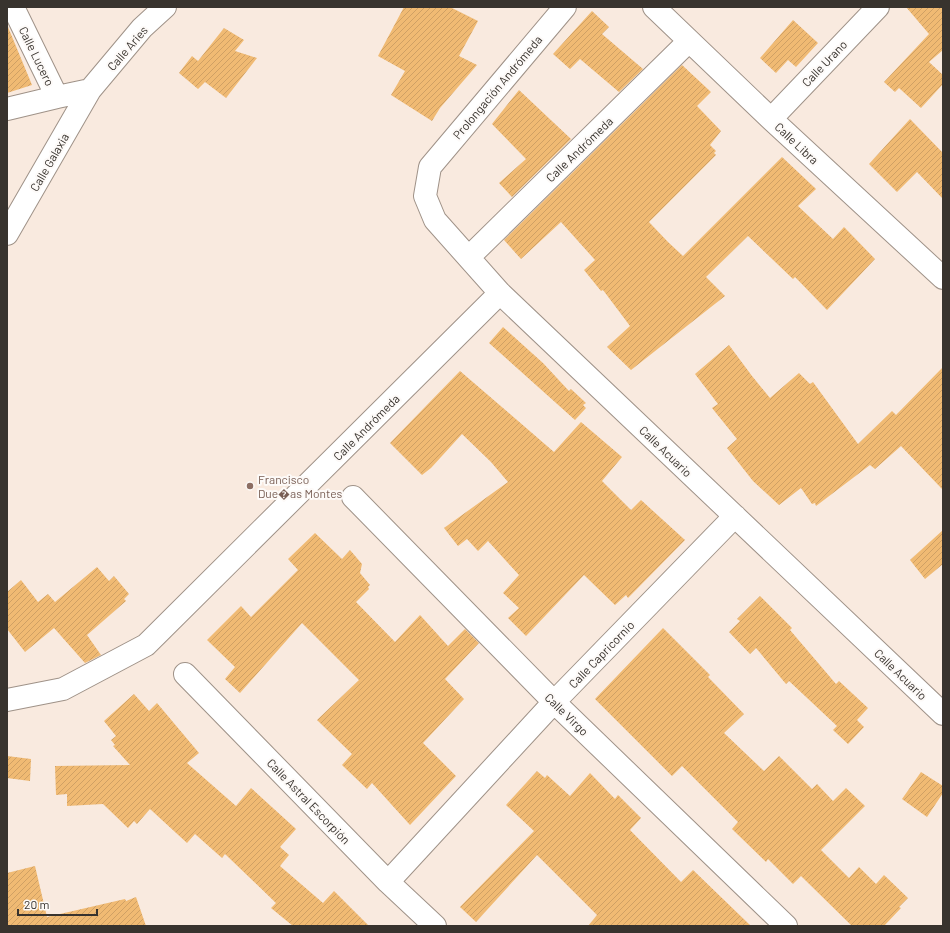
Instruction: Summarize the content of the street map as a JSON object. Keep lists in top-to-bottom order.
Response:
{
  "streets": {
    "street": [
      "Calle Aries",
      "Calle Lucero",
      "Calle Urano",
      "Prolongación Andrómeda",
      "Calle Libra",
      "Calle Andrómeda",
      "Calle Galaxia",
      "Calle Acuario",
      "Calle Capricornio",
      "Calle Virgo",
      "Calle Astral Escorpión"
    ]
  },
  "crossings": [
    ["Calle Aries", "Calle Lucero"],
    ["Calle Aries", "Calle Galaxia"],
    ["Calle Lucero", "Calle Galaxia"],
    ["Calle Urano", "Calle Libra"],
    ["Prolongación Andrómeda", "Calle Acuario"],
    ["Calle Libra", "Calle Andrómeda"],
    ["Calle Andrómeda", "Calle Acuario"],
    ["Calle Acuario", "Calle Capricornio"],
    ["Calle Capricornio", "Calle Virgo"],
    ["Calle Capricornio", "Calle Astral Escorpión"]
  ],
  "places": ["Francisco Due�as Montes"],
  "scale_bar": "20 m"
}
